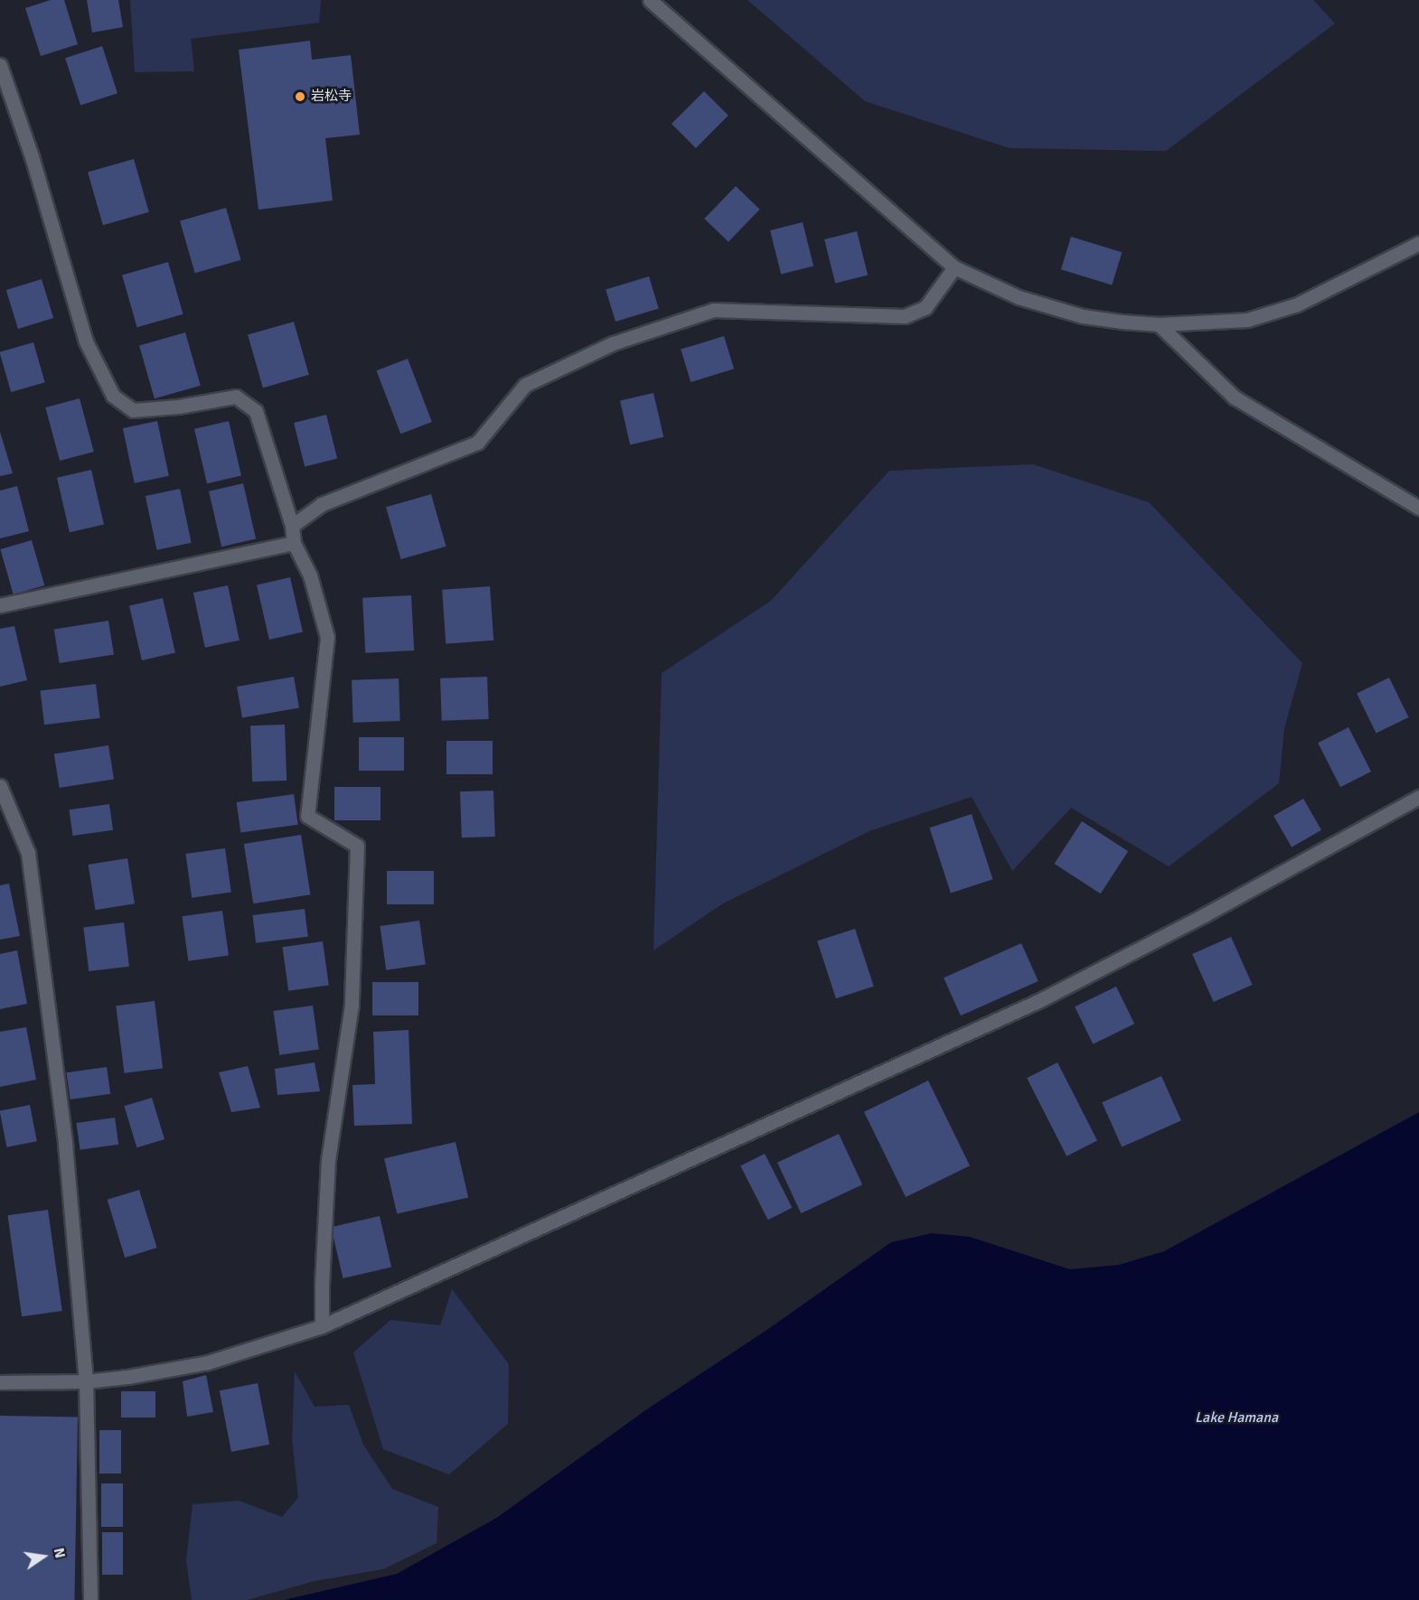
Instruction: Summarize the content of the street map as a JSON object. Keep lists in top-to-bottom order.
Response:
{
  "water": ["Lake Hamana"],
  "places": ["岩松寺"],
  "north": "right"
}
